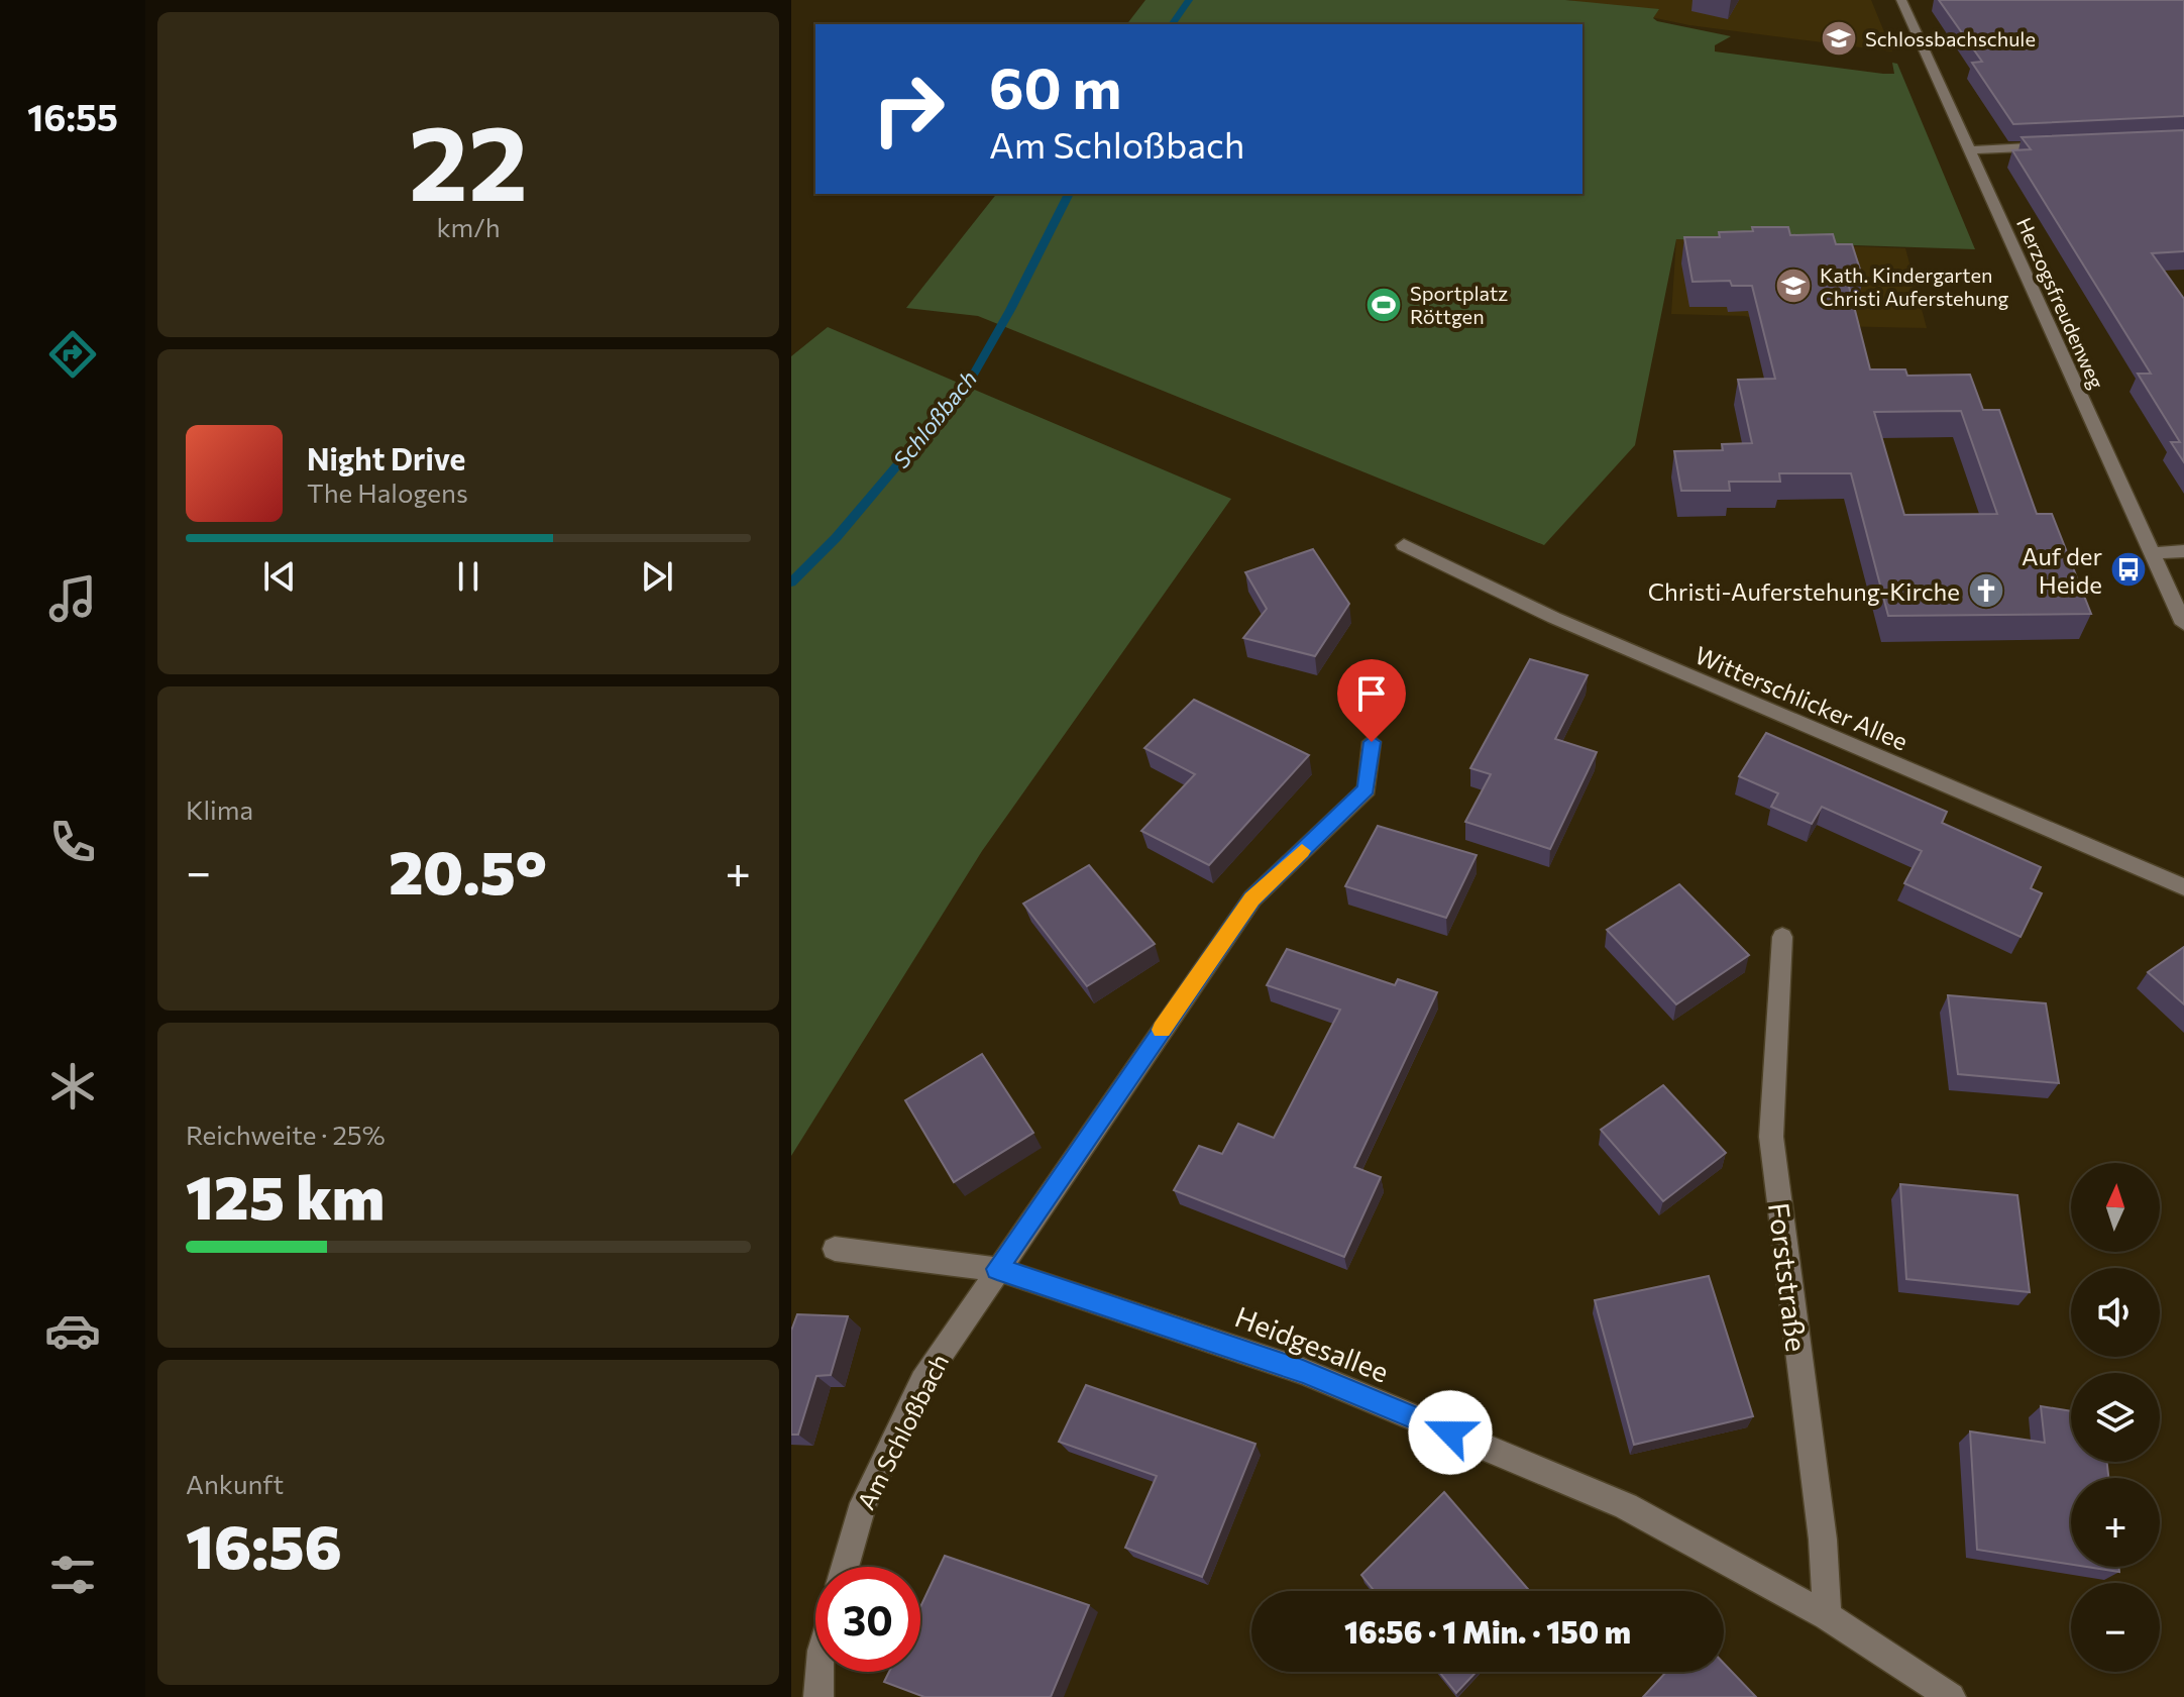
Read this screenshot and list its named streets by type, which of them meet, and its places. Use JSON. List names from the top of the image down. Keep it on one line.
{"streets":{"street":["Herzogsfreudenweg","Witterschlicker Allee","Forststraße","Heidgesallee","Am Schloßbach"]},"crossings":[["Forststraße","Heidgesallee"],["Heidgesallee","Am Schloßbach"]],"water":["Schloßbach"],"places":{"school or university":["Schlossbachschule","Kath. Kindergarten Christi Auferstehung"],"sports":["Sportplatz Röttgen"],"bus stop":["Auf der Heide"],"church":["Christi-Auferstehung-Kirche"]},"north":"top","page":{"tabs":"16:55","tile":[["22","km/h"],"Klima",["Reichweite · 25%","125 km"],["Ankunft","16:56"]],"turn":["60 m","Am Schloßbach"],"song":["Night Drive","The Halogens"],"heat":["−","20.5°","+"],"map_buttons":["+","−"],"limit":"30","trip":"16:56 · 1 Min. · 150 m"}}
